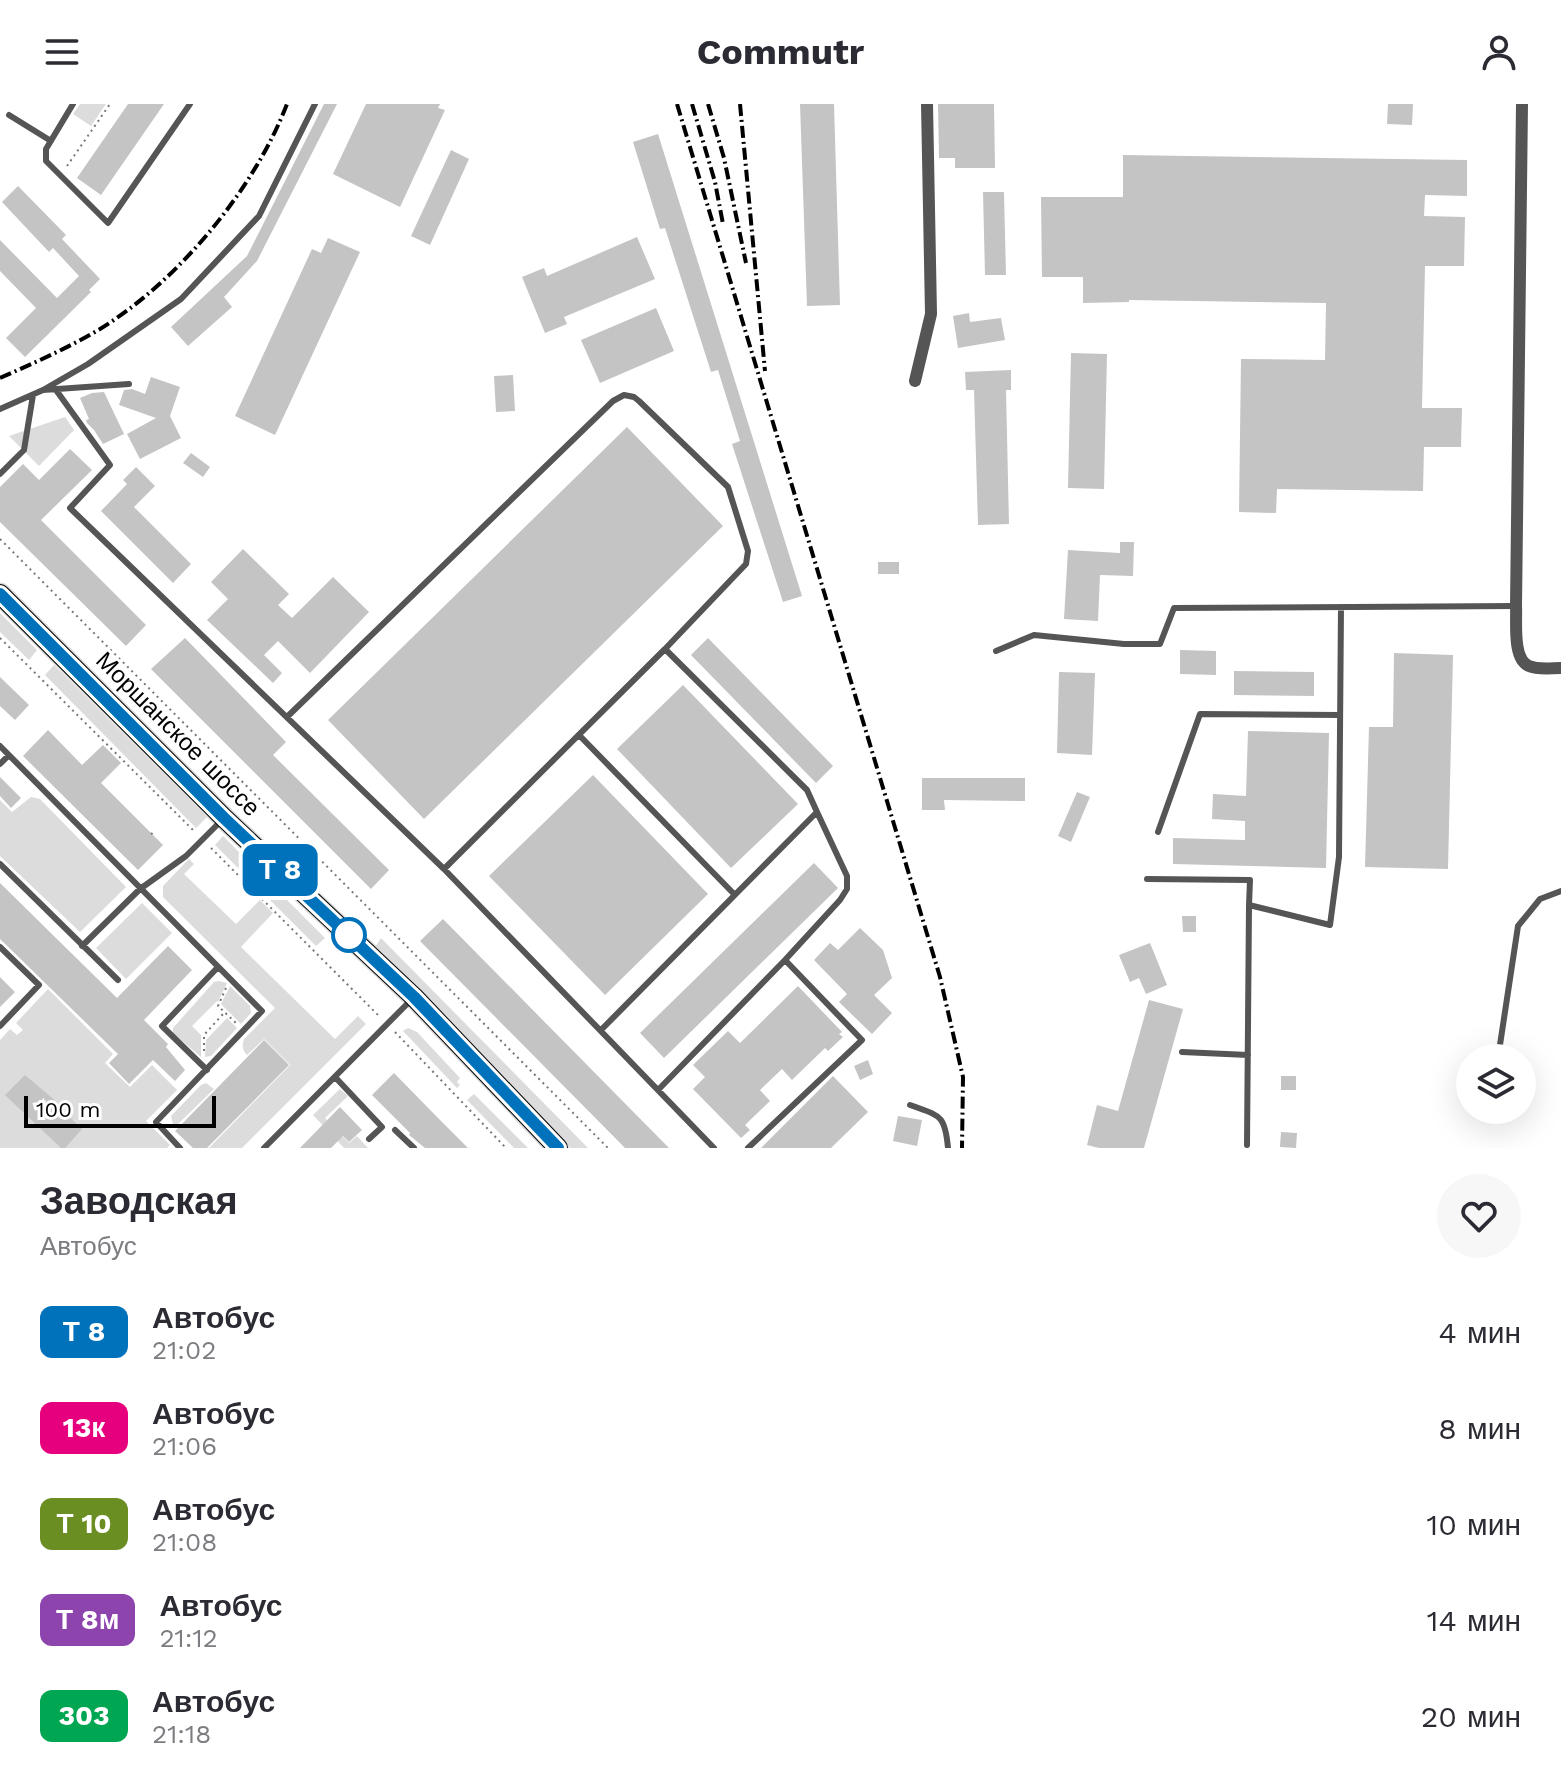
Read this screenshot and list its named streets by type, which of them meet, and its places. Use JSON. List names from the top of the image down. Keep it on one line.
{"streets":{"main road":["Моршанское шоссе"]},"scale_bar":"100 m","page":{"header":"Commutr","on_map":"Т 8","scale":"100 m","heading":["Заводская","Автобус"],"list":[{"mark":"Т 8","name":"Автобус","note":"21:02","value":"4 мин"},{"mark":"13к","name":"Автобус","note":"21:06","value":"8 мин"},{"mark":"Т 10","name":"Автобус","note":"21:08","value":"10 мин"},{"mark":"Т 8м","name":"Автобус","note":"21:12","value":"14 мин"},{"mark":"303","name":"Автобус","note":"21:18","value":"20 мин"}]}}
